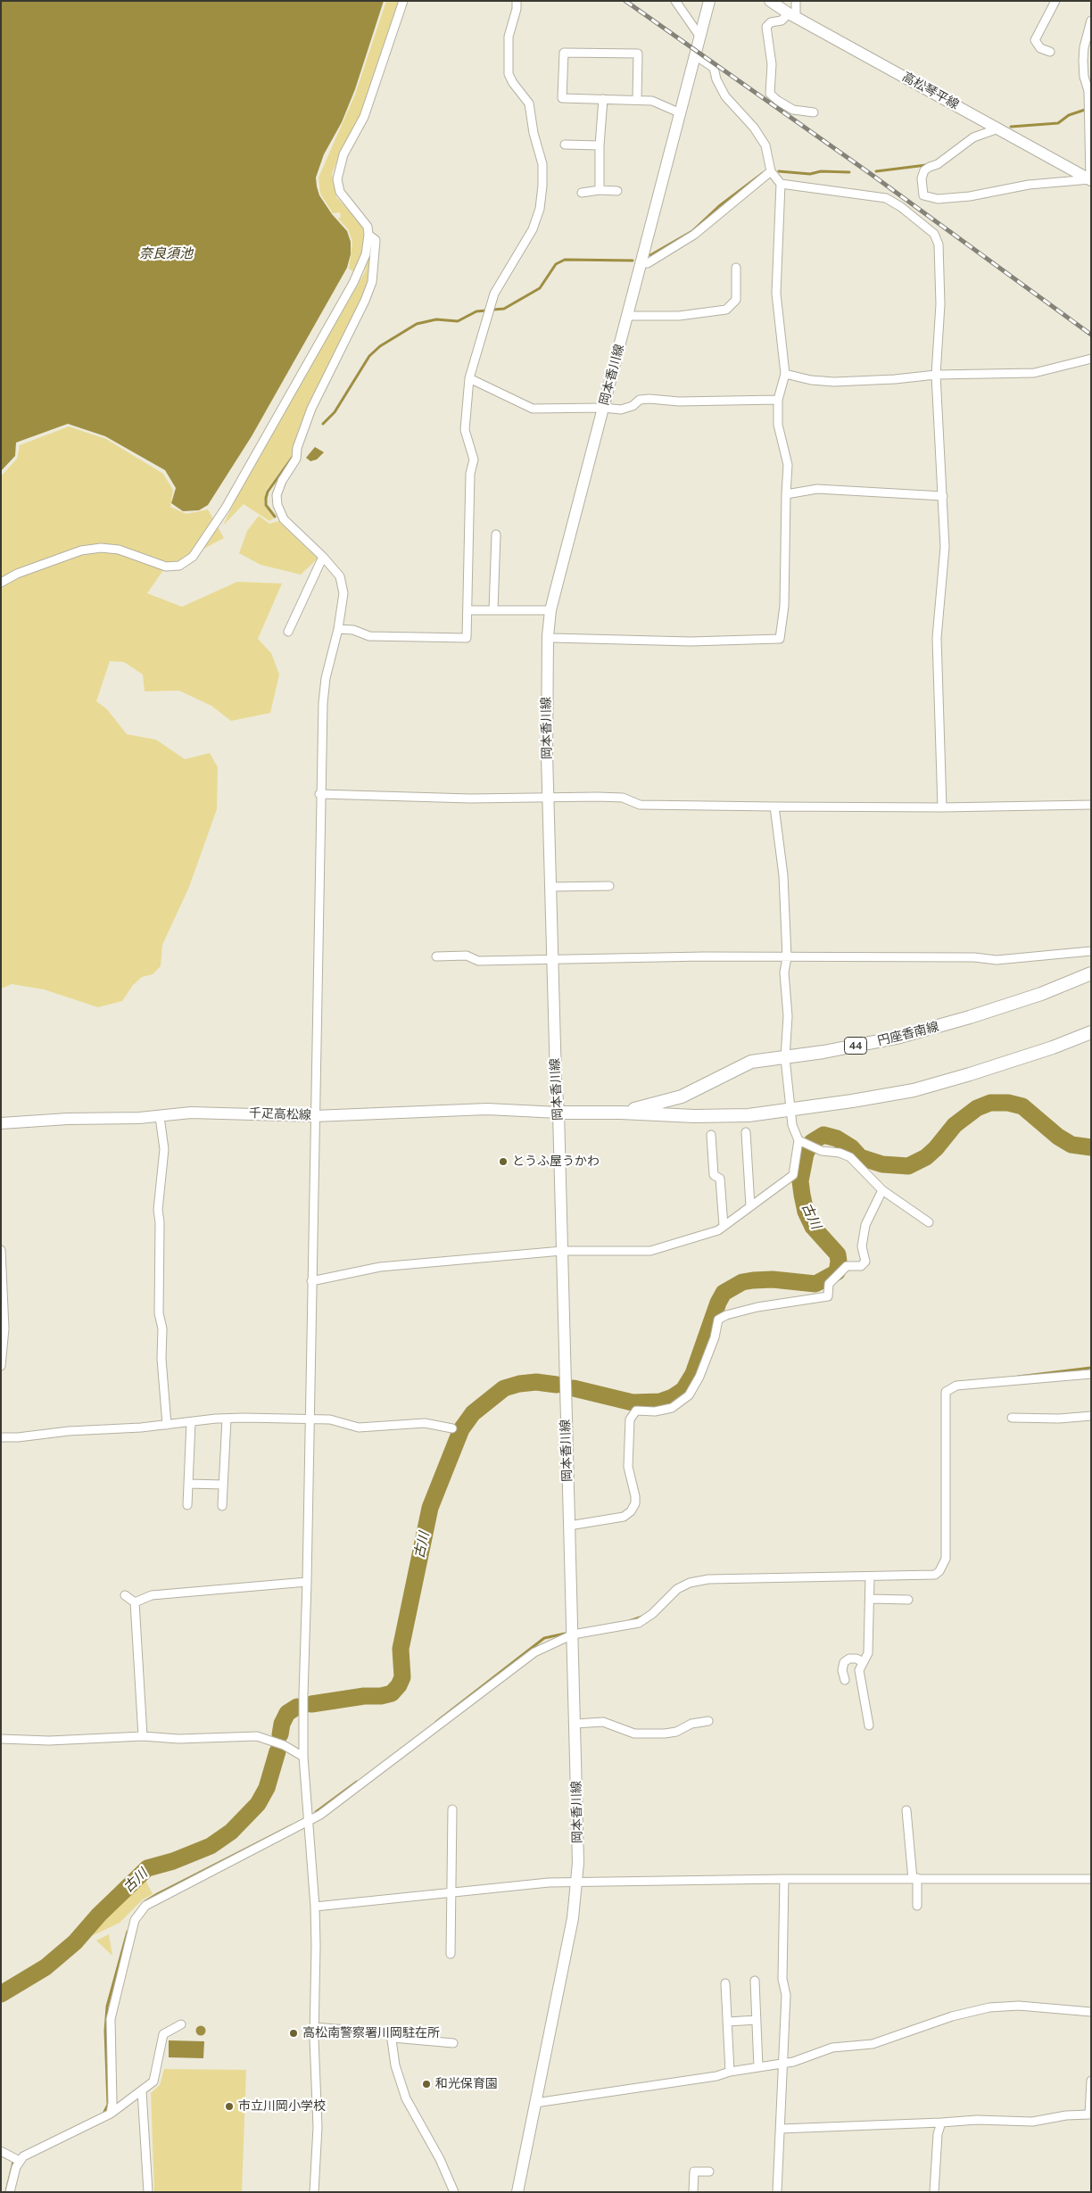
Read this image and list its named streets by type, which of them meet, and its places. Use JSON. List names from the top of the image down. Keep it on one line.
{"streets":{"main road":["高松琴平線","岡本香川線","円座香南線","44","千疋高松線"]},"crossings":[["岡本香川線","円座香南線"],["岡本香川線","千疋高松線"],["円座香南線","千疋高松線"]],"water":["奈良須池","古川"],"places":["とうふ屋うかわ","高松南警察署川岡駐在所","和光保育園","市立川岡小学校"]}
